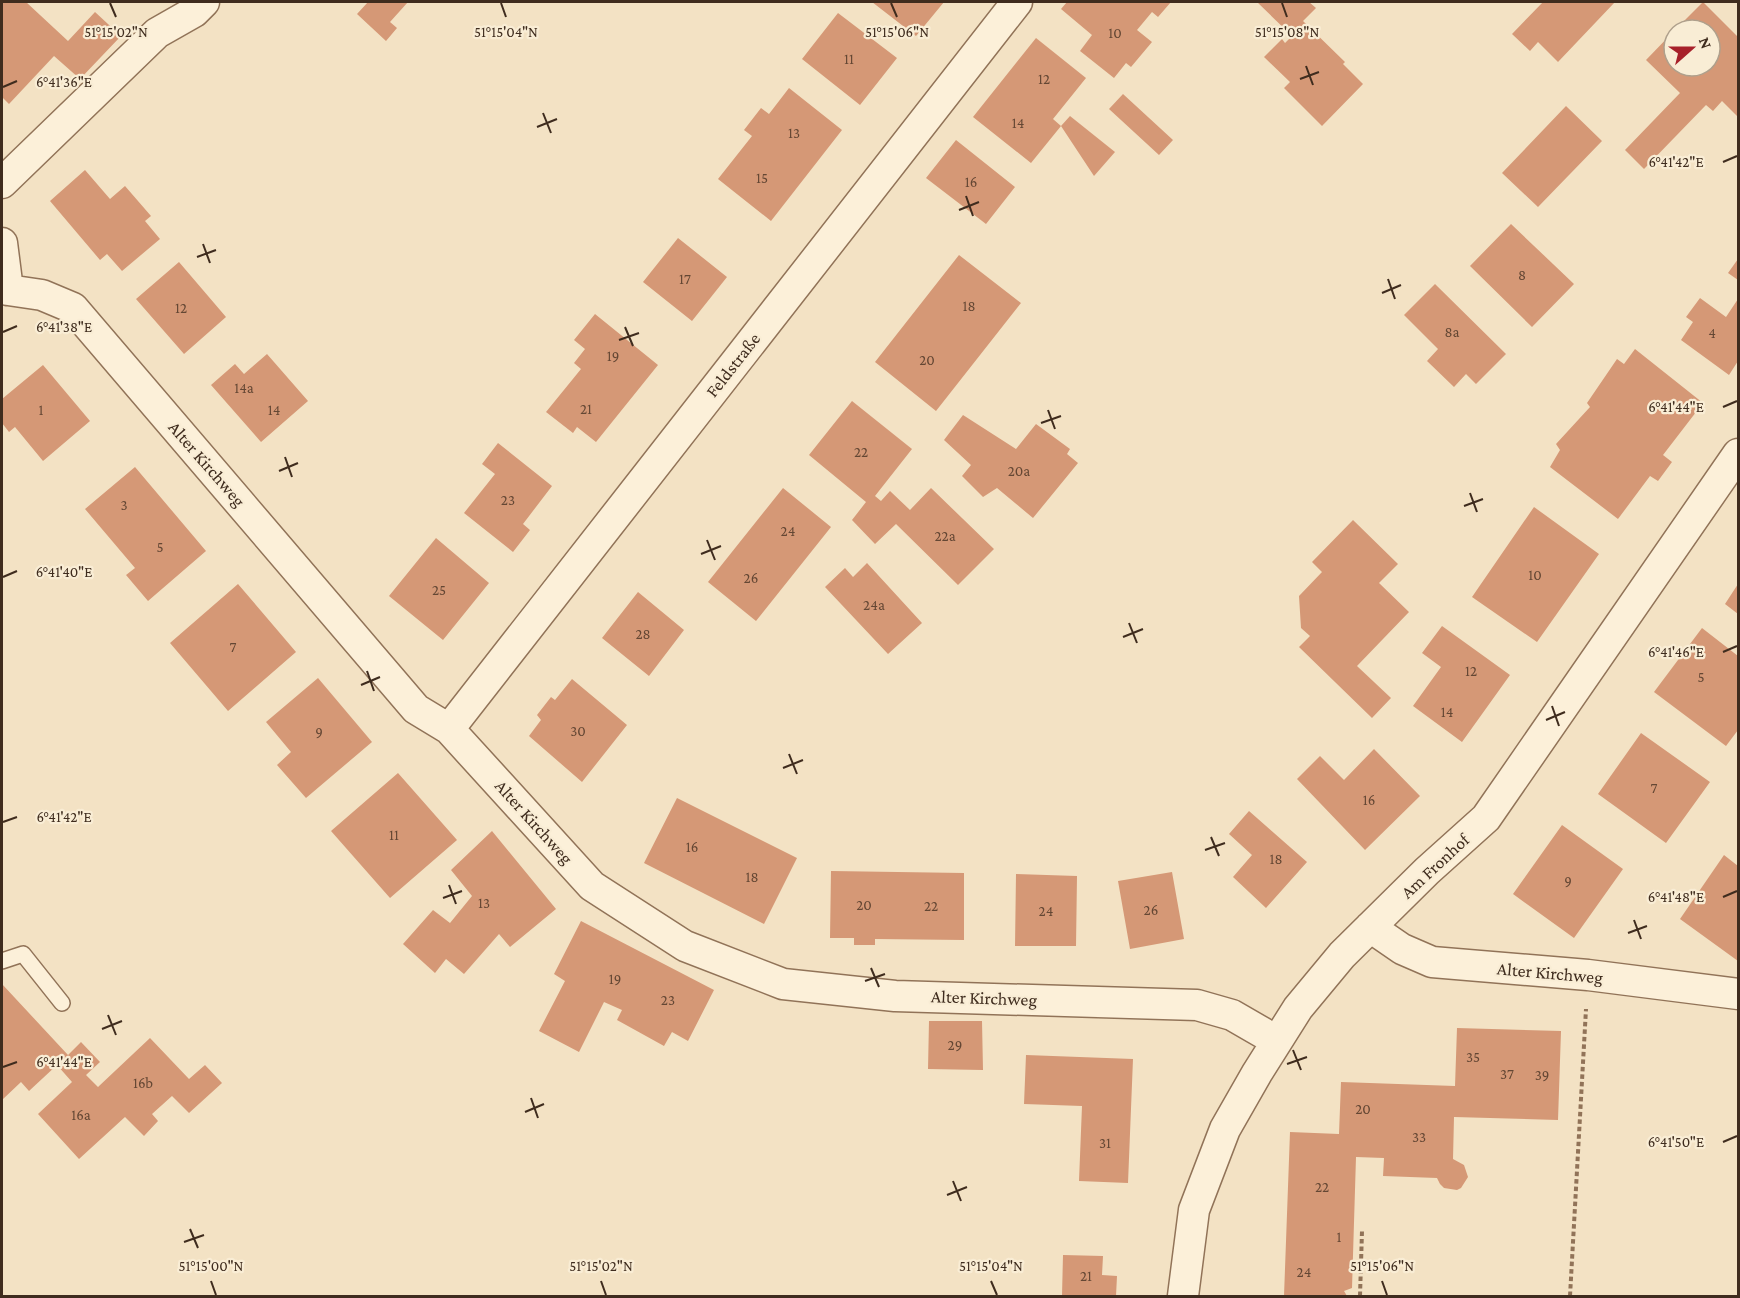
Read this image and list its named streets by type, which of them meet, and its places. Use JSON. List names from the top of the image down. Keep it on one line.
{"streets":{"street":["Feldstraße","Alter Kirchweg","Am Fronhof"]},"crossings":[["Feldstraße","Alter Kirchweg"],["Alter Kirchweg","Am Fronhof"]],"house_numbers":["10","11","12","14","13","15","16","8","17","18","12","8a","4","19","20","14a","21","1","14","22","20a","23","3","24","22a","5","10","26","25","24a","28","7","12","5","14","30","9","7","16","11","16","18","18","9","13","20","22","26","24","19","23","29","35","37","39","16b","20","16a","33","31","22","1","24","21"],"north":"right","coordinates":["51°15'02\"N","51°15'04\"N","51°15'06\"N","51°15'08\"N","6°41'36\"E","6°41'42\"E","6°41'38\"E","6°41'44\"E","6°41'40\"E","6°41'46\"E","6°41'48\"E","6°41'50\"E","51°15'00\"N"]}
